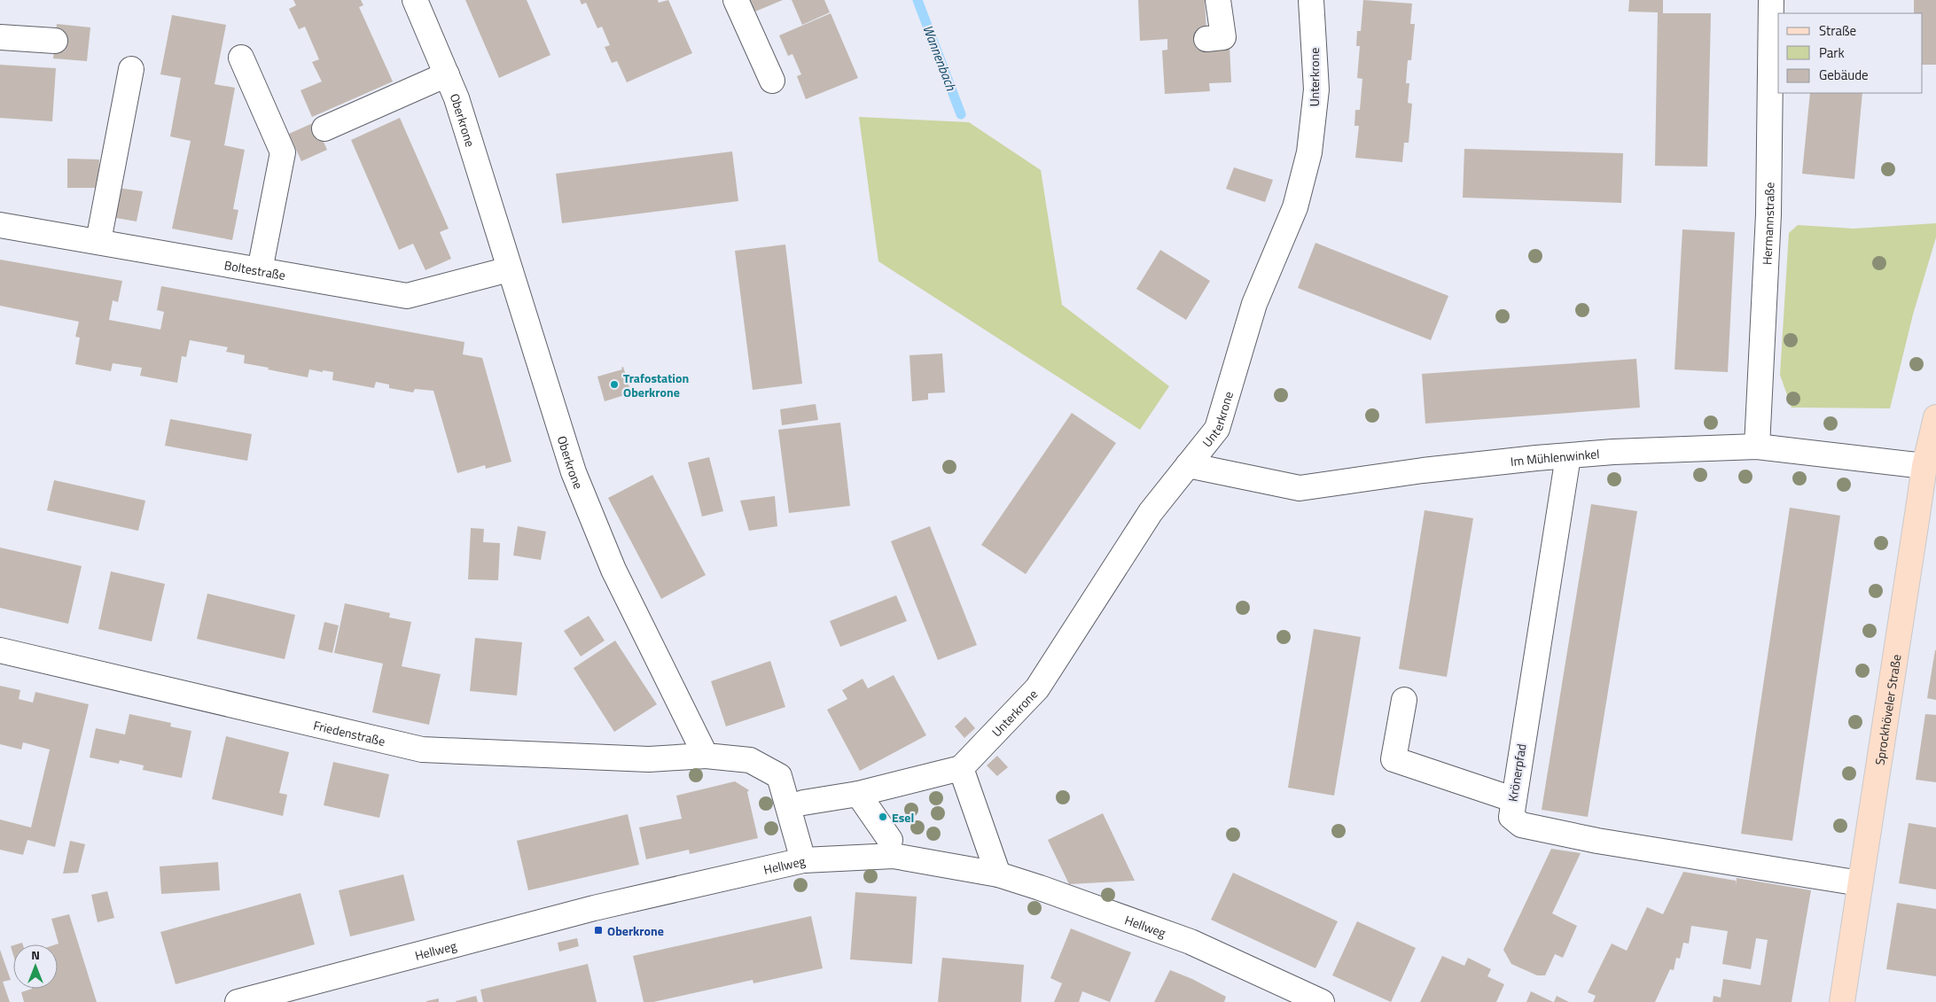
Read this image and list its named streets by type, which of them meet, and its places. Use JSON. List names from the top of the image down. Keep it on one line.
{"streets":{"main road":["Sprockhöveler Straße"],"street":["Unterkrone","Oberkrone","Hermannstraße","Boltestraße","Im Mühlenwinkel","Friedenstraße","Krönerpfad","Hellweg"]},"crossings":[["Unterkrone","Im Mühlenwinkel"],["Oberkrone","Boltestraße"],["Oberkrone","Friedenstraße"],["Hermannstraße","Im Mühlenwinkel"],["Im Mühlenwinkel","Sprockhöveler Straße"],["Im Mühlenwinkel","Krönerpfad"],["Sprockhöveler Straße","Krönerpfad"]],"water":["Wannenbach"],"places":{"other":["Trafostation Oberkrone","Esel"],"transit":["Oberkrone"]},"legend":["Straße","Park","Gebäude"],"north":"top"}
